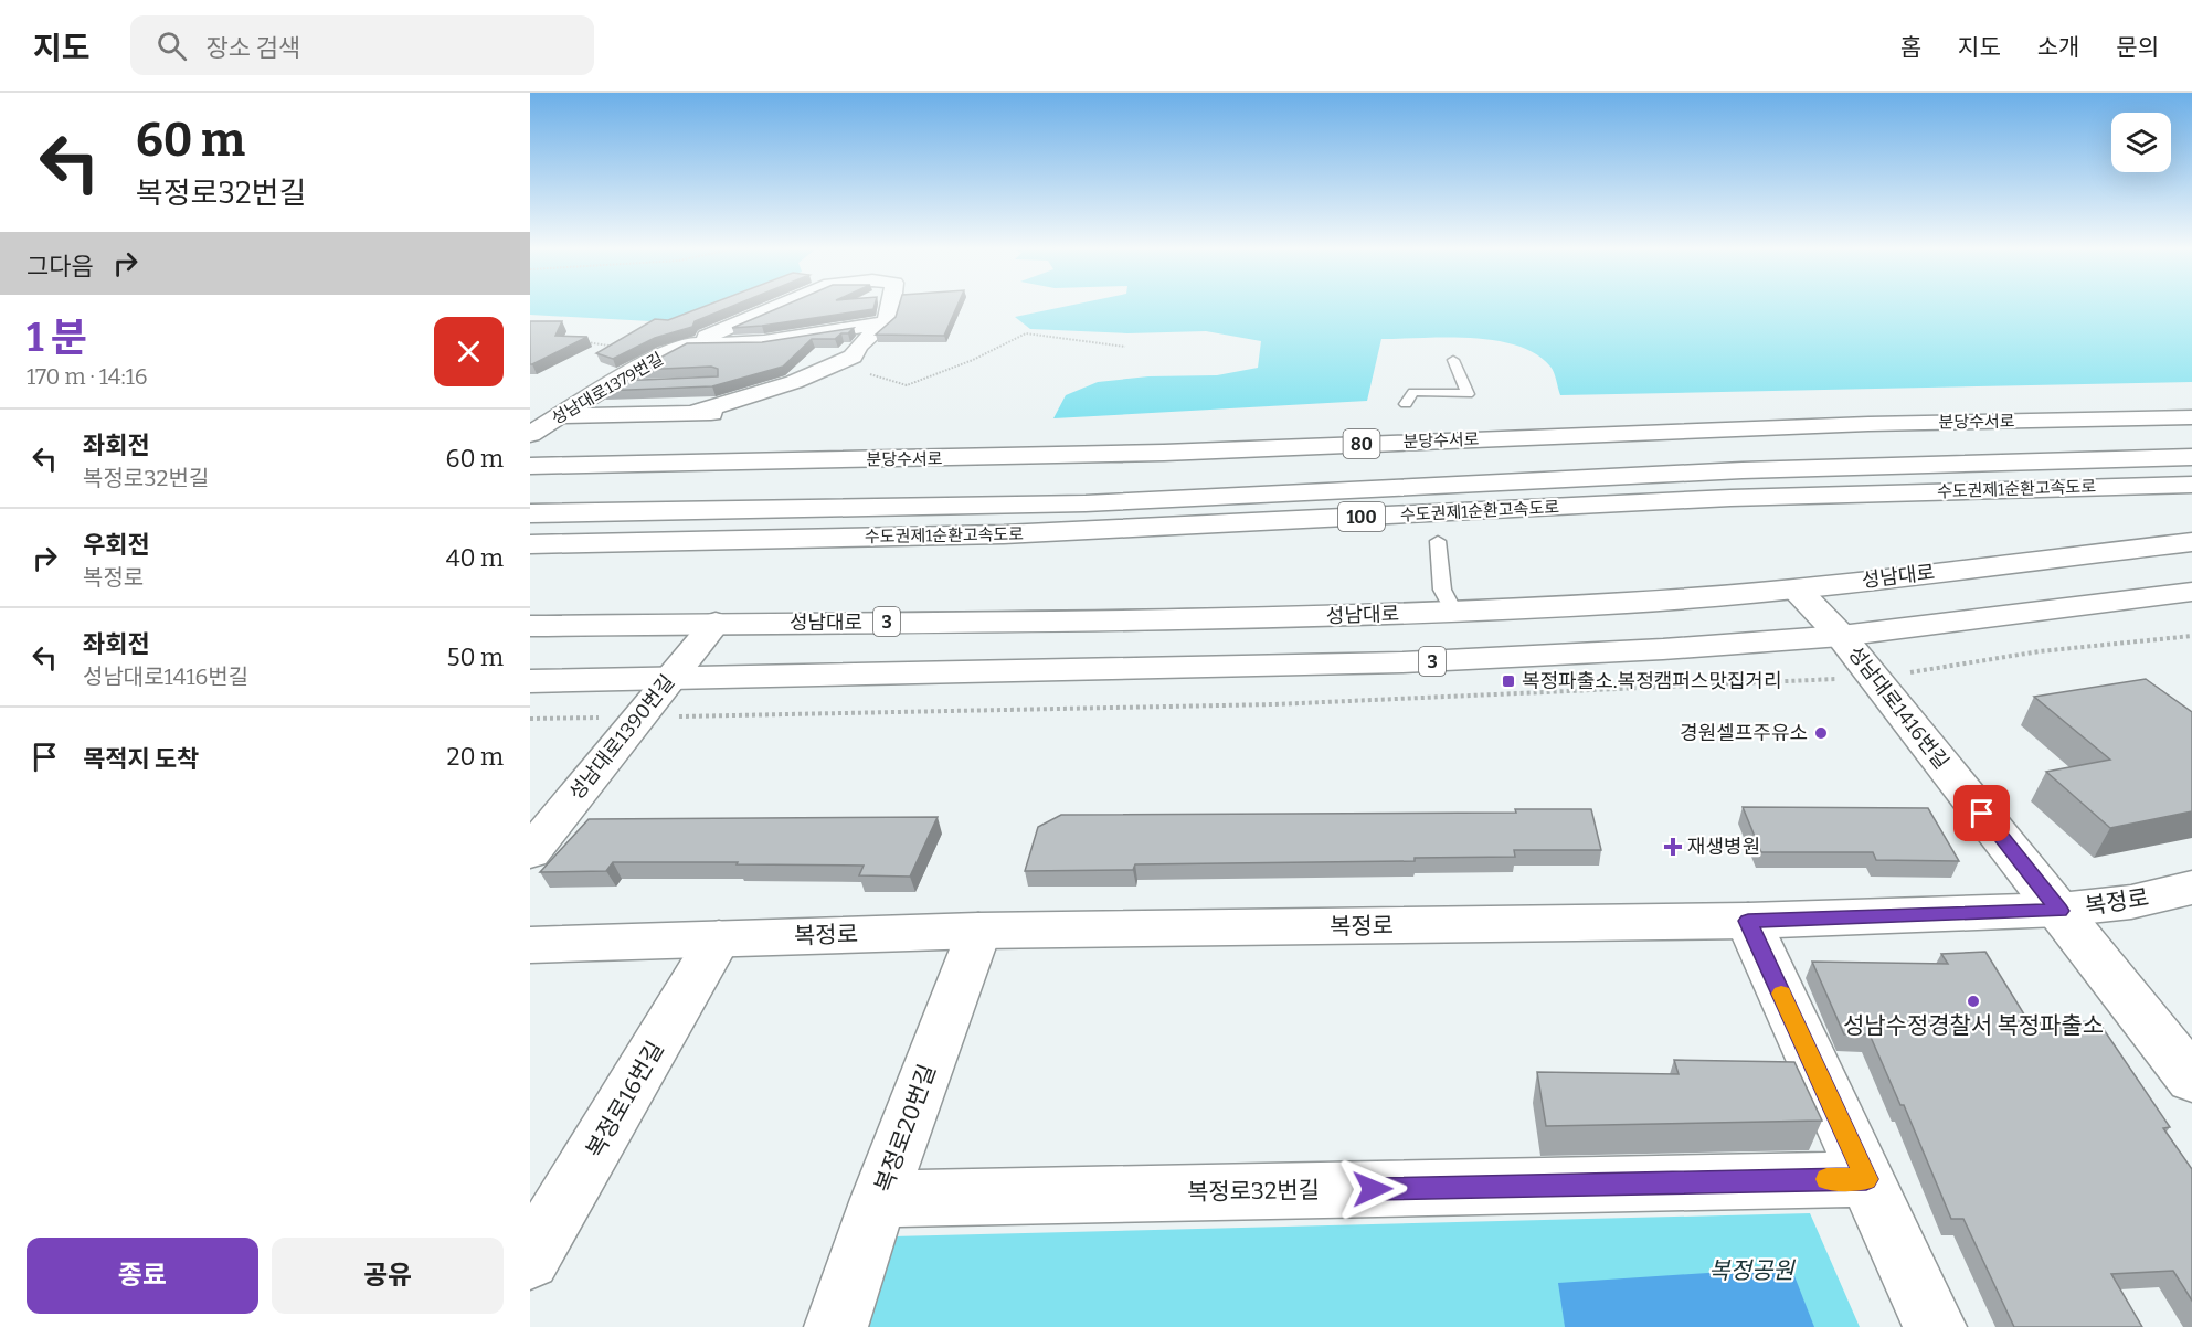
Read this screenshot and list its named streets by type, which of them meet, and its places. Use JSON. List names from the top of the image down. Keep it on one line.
{"streets":{"main road":["성남대로1379번길","분당수서로","80","수도권제1순환고속도로","100","성남대로","3","성남대로1416번길","성남대로1390번길","복정로","복정로16번길","복정로20번길","복정로32번길"]},"crossings":[["성남대로","성남대로1416번길"],["성남대로","성남대로1390번길"],["3","성남대로1416번길"],["3","성남대로1390번길"],["성남대로1416번길","복정로"],["복정로","복정로16번길"],["복정로","복정로20번길"],["복정로20번길","복정로32번길"]],"parks":["복정공원"],"places":{"transit":["복정파출소.복정캠퍼스맛집거리"],"other":["경원셀프주유소","성남수정경찰서 복정파출소"],"health":["재생병원"]},"page":{"header":"지도","search":"장소 검색","nav":["홈","지도","소개","문의"],"turn":["60 m","복정로32번길"],"then":"그다음","heading":["1 분","170 m · 14:16"],"list":[{"name":"좌회전","note":"복정로32번길","value":"60 m"},{"name":"우회전","note":"복정로","value":"40 m"},{"name":"좌회전","note":"성남대로1416번길","value":"50 m"},{"name":"목적지 도착","value":"20 m"}],"buttons":["종료","공유"]}}
